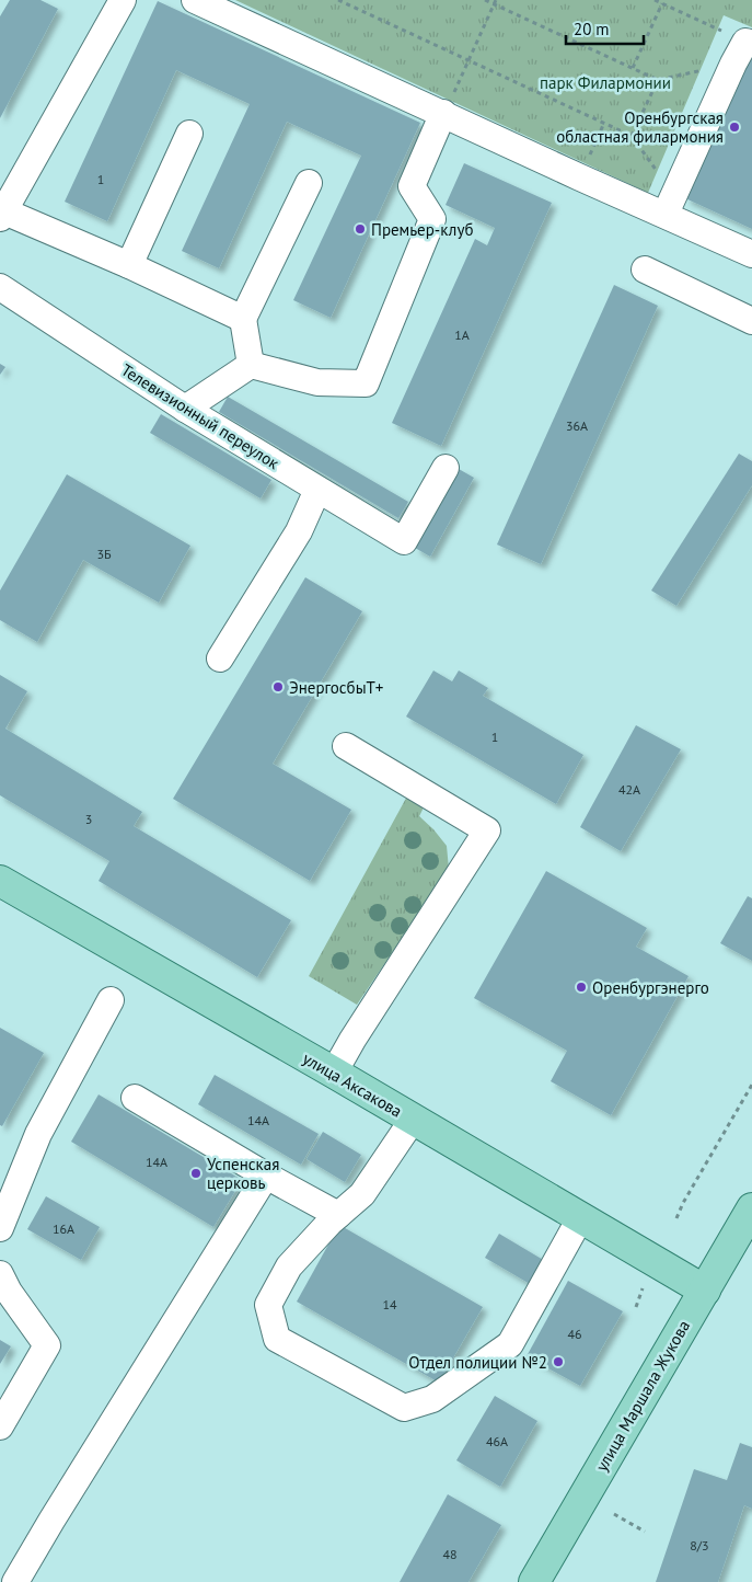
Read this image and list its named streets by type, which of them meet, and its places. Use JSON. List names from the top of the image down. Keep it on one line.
{"streets":{"main road":["улица Аксакова","улица Маршала Жукова"],"street":["Телевизионный переулок"]},"crossings":[["улица Аксакова","улица Маршала Жукова"]],"parks":["парк Филармонии"],"places":["Оренбургская областная филармония","Премьер-клуб","ЭнергосбыТ+","Оренбургэнерго","Успенская церковь","Отдел полиции №2"],"house_numbers":["1","1А","36А","3Б","1","42А","3","14А","14А","16А","14","46","46А","8/3","48"],"scale_bar":"20 m"}
